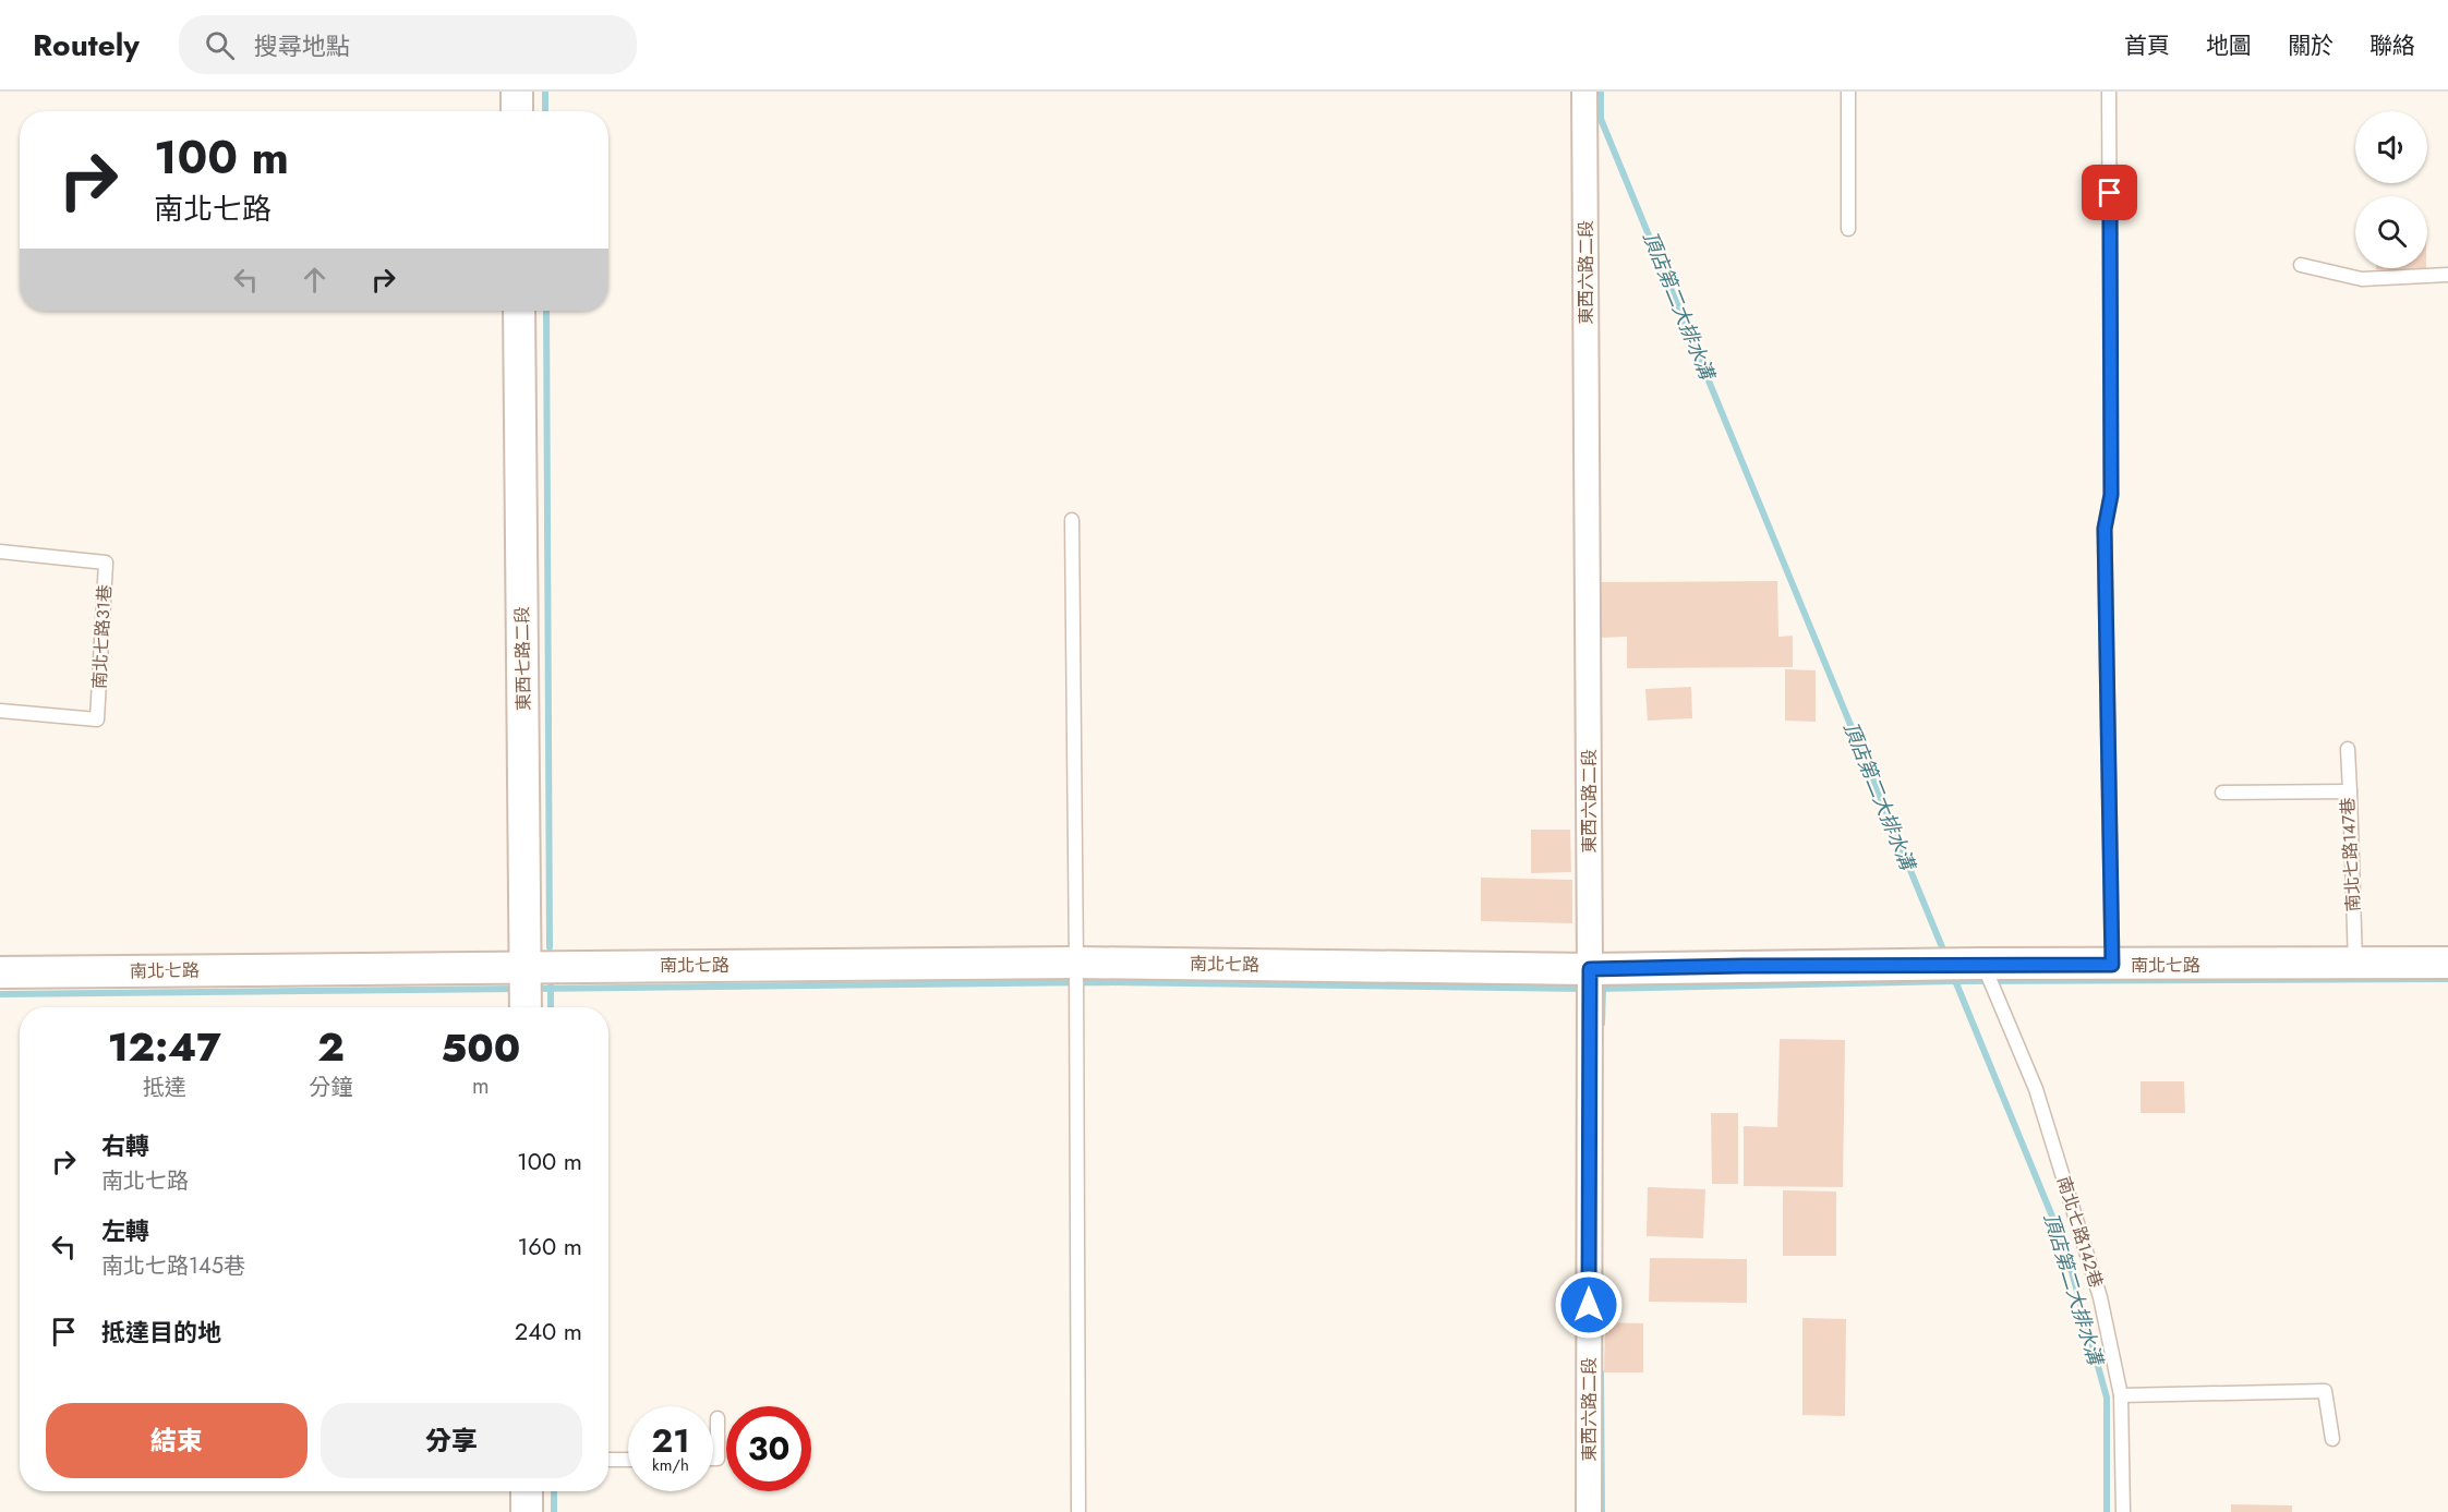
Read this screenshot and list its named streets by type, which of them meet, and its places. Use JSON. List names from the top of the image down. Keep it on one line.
{"streets":{"street":["東西六路二段","東西七路二段","南北七路"],"lane":["南北七路31巷","南北七路147巷","南北七路142巷"]},"crossings":[["東西六路二段","南北七路"],["東西七路二段","南北七路"],["南北七路147巷","南北七路"],["南北七路","南北七路142巷"]],"water":["頂店第二大排水溝"],"page":{"header":"Routely","search":"搜尋地點","nav":["首頁","地圖","關於","聯絡"],"turn":["100 m","南北七路"],"eta":["12:47","抵達","2","分鐘","500","m"],"list":[{"name":"右轉","note":"南北七路","value":"100 m"},{"name":"左轉","note":"南北七路145巷","value":"160 m"},{"name":"抵達目的地","value":"240 m"}],"buttons":["結束","分享"],"speed":"21 km/h","limit":"30"}}
